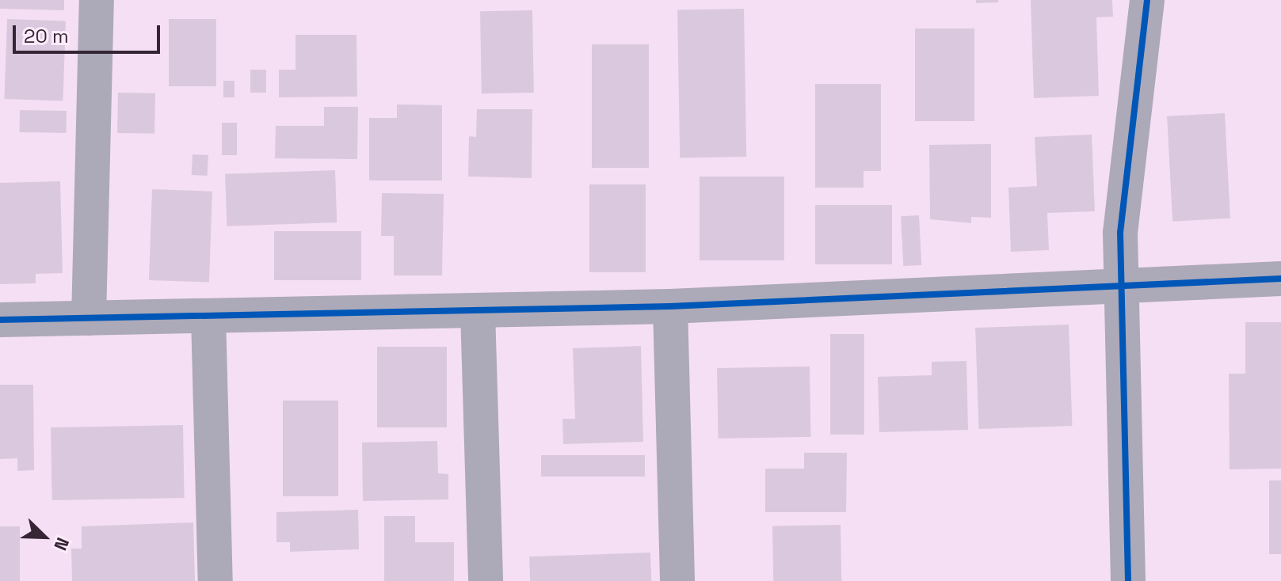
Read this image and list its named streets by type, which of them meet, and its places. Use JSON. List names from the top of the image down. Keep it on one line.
{"scale_bar":"20 m","north":"bottom right"}
